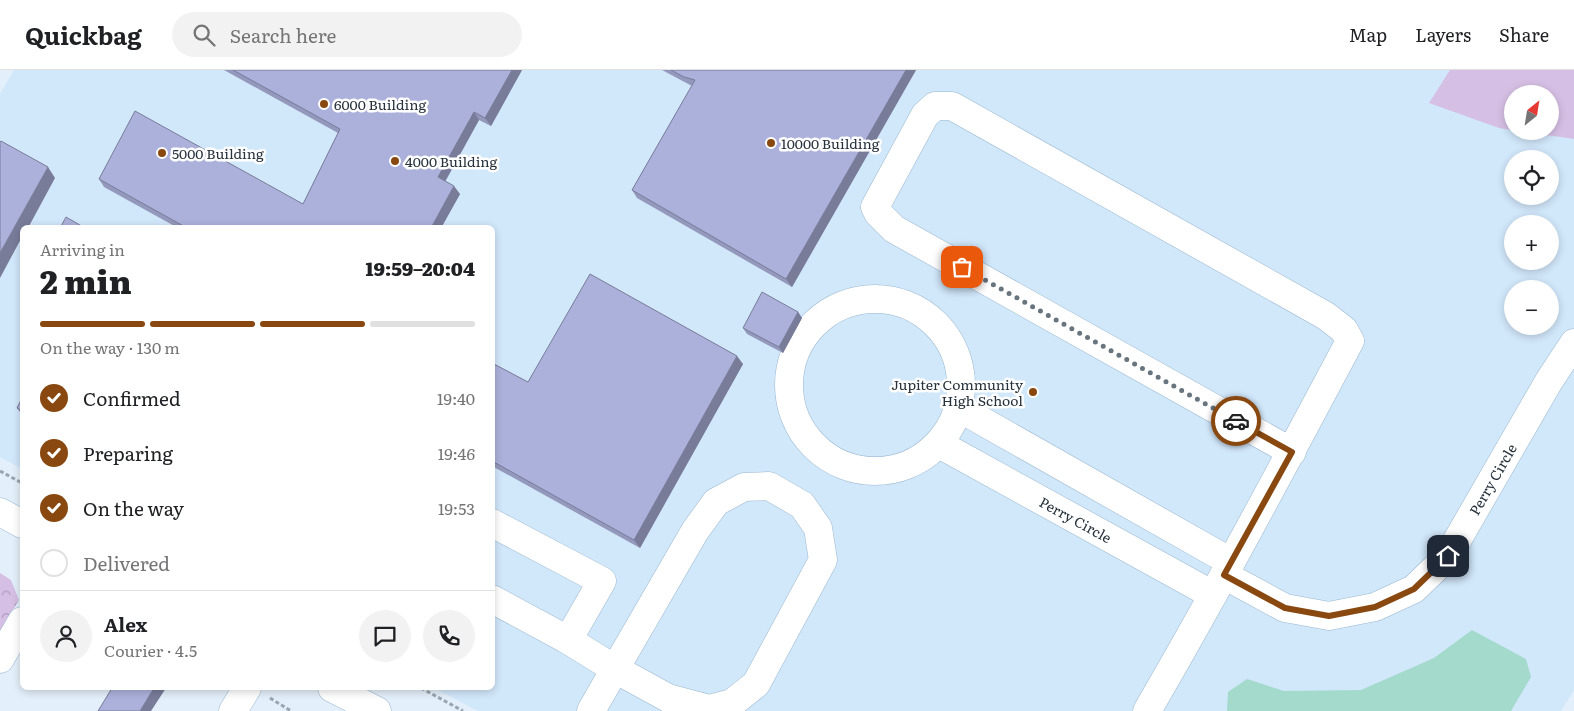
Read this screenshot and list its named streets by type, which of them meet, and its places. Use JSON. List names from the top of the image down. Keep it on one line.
{"streets":{"street":["Perry Circle"]},"places":["6000 Building","10000 Building","5000 Building","4000 Building","Jupiter Community High School"],"north":"top right","page":{"header":"Quickbag","search":"Search here","nav":["Map","Layers","Share"],"map_buttons":["+","−"],"heading":["2 min","Arriving in","19:59–20:04"],"panel":["Alex","Courier · 4.5"],"bar":"On the way · 130 m","list":[["Confirmed","19:40"],["Preparing","19:46"],["On the way","19:53"],"Delivered"]}}
